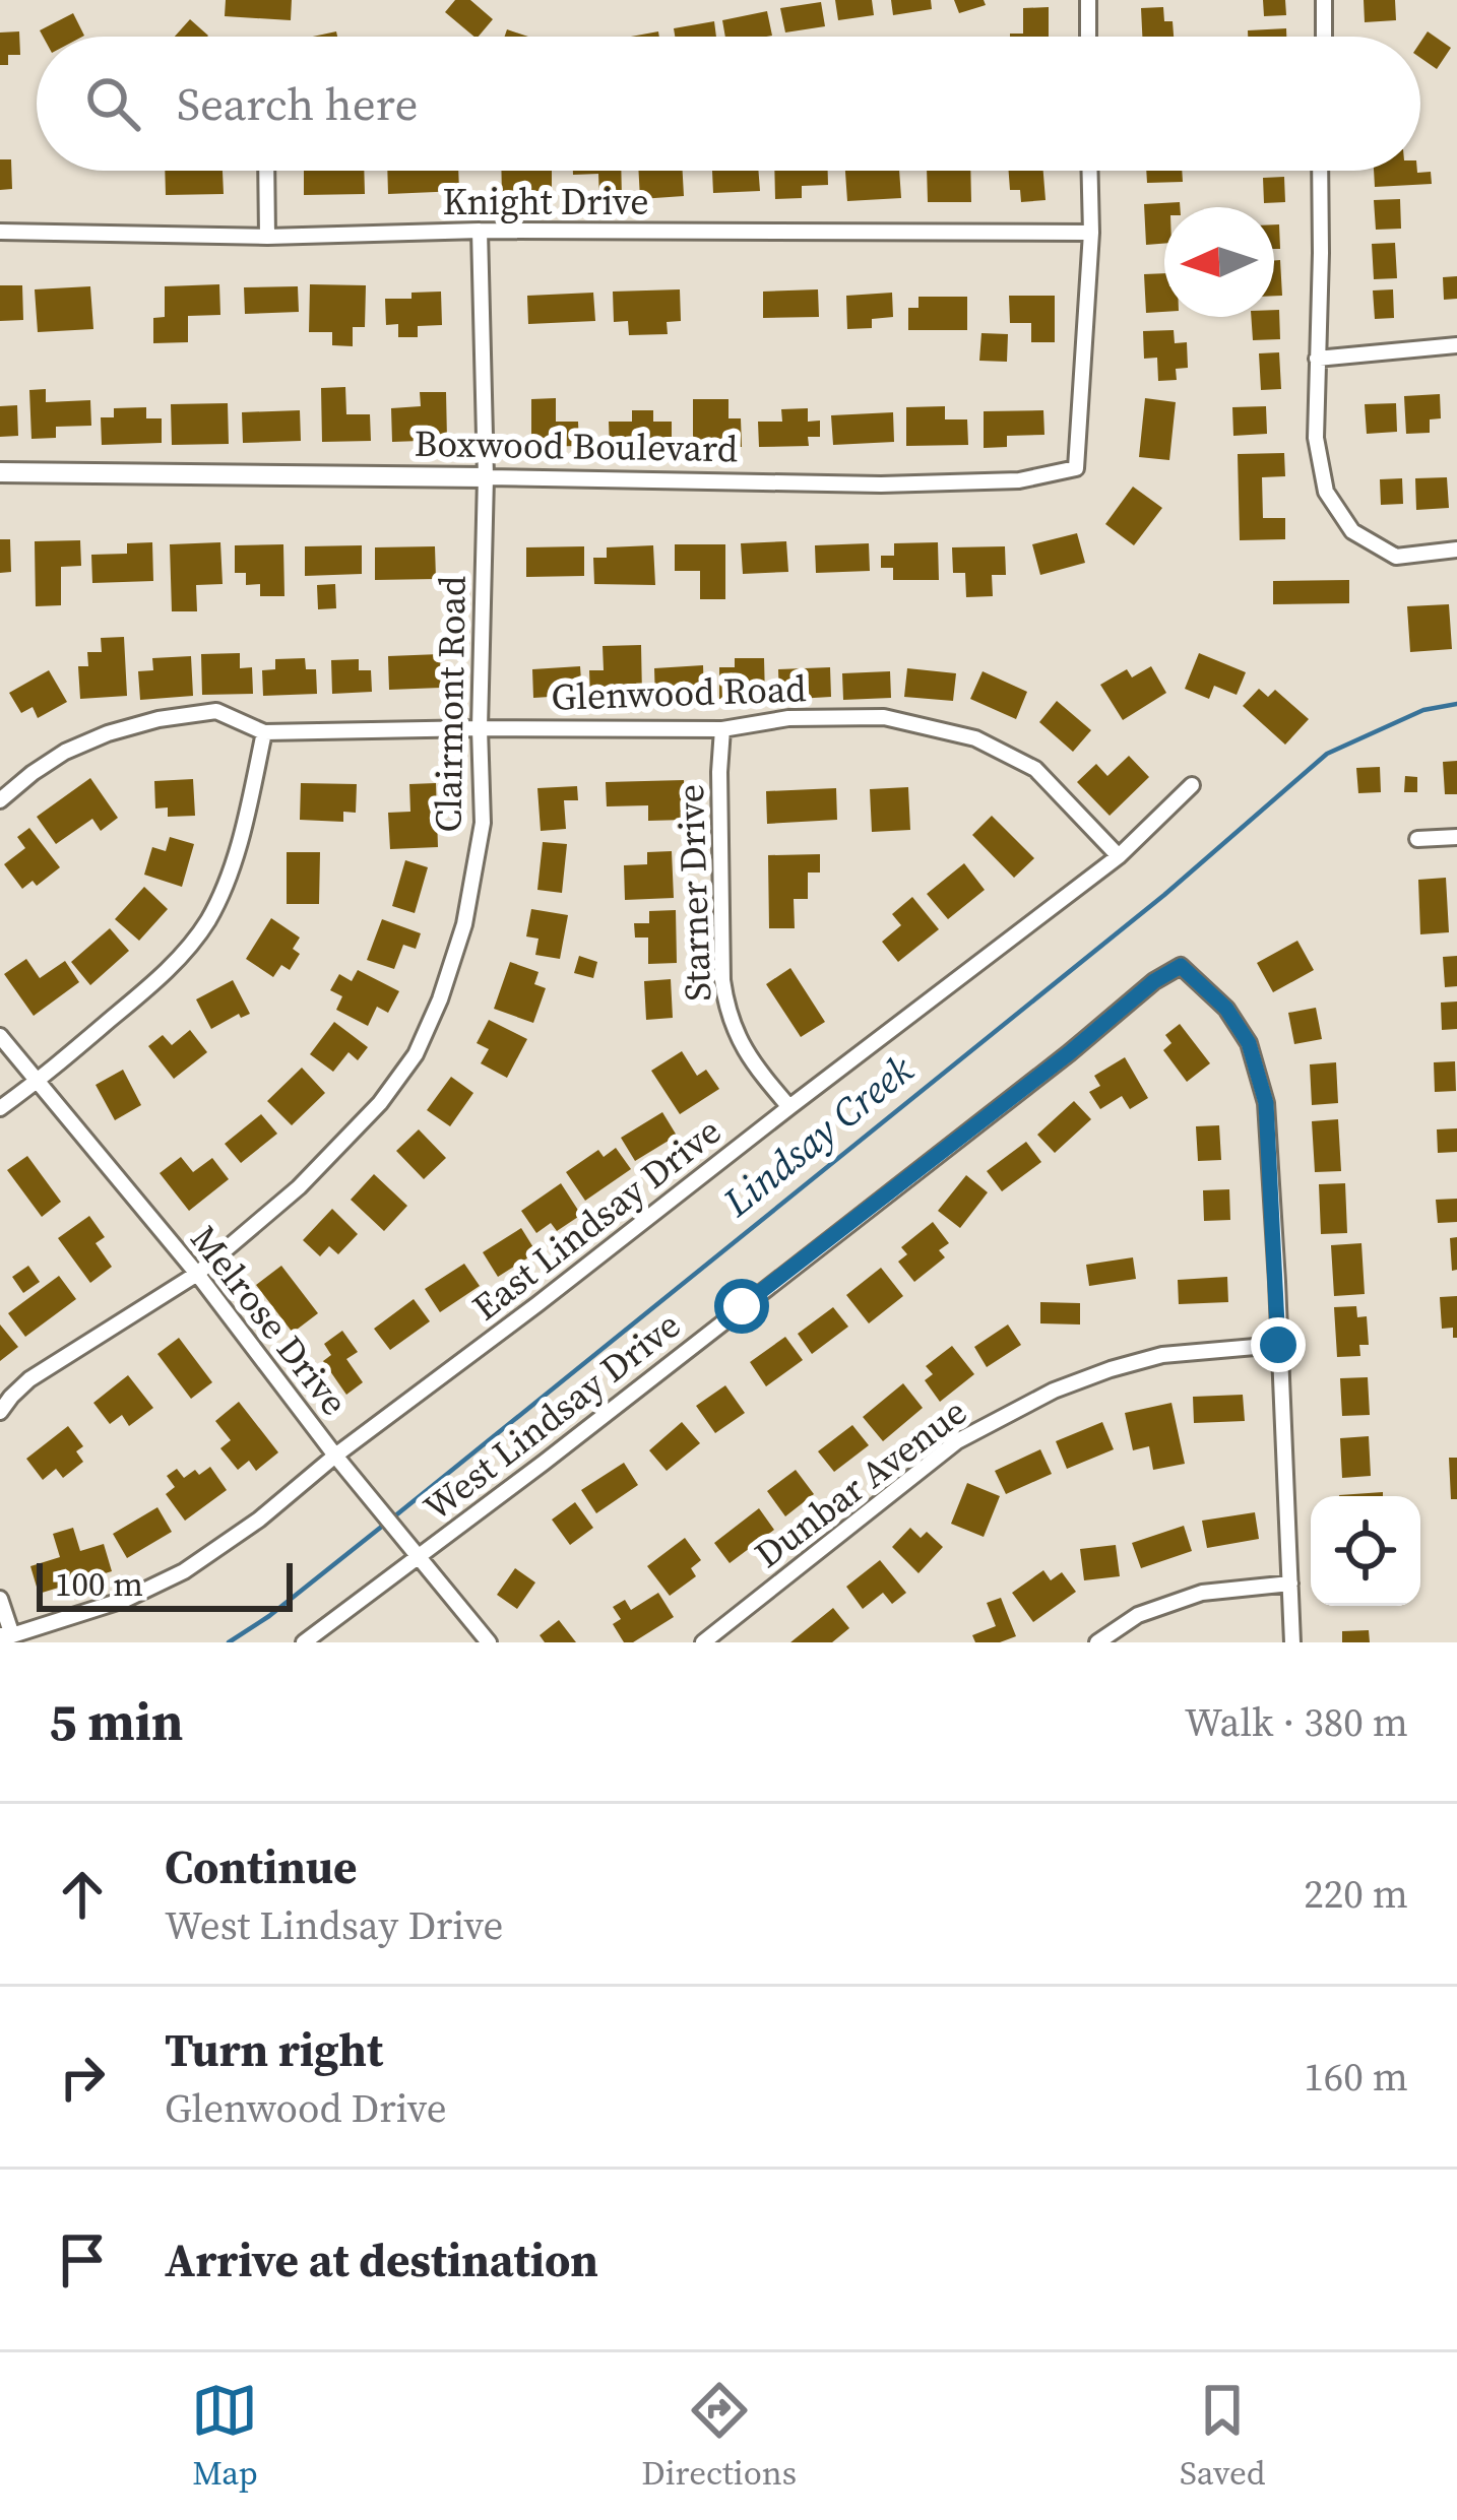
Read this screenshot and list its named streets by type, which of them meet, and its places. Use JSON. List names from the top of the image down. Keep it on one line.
{"streets":{"street":["Knight Drive","Boxwood Boulevard","Glenwood Road","Clairmont Road","Starner Drive","East Lindsay Drive","Melrose Drive","West Lindsay Drive","Dunbar Avenue"]},"crossings":[["Knight Drive","Boxwood Boulevard"],["Knight Drive","Clairmont Road"],["Boxwood Boulevard","Clairmont Road"],["Glenwood Road","Clairmont Road"],["Glenwood Road","Starner Drive"],["Glenwood Road","East Lindsay Drive"],["Clairmont Road","Melrose Drive"],["Starner Drive","East Lindsay Drive"],["East Lindsay Drive","Melrose Drive"],["Melrose Drive","West Lindsay Drive"],["West Lindsay Drive","Dunbar Avenue"]],"water":["Lindsay Creek"],"scale_bar":"100 m","north":"left","page":{"search":"Search here","scale":"100 m","heading":["5 min","Walk · 380 m"],"list":[["Continue","West Lindsay Drive","220 m"],["Turn right","Glenwood Drive","160 m"],"Arrive at destination"],"nav":["Map","Directions","Saved"]}}
